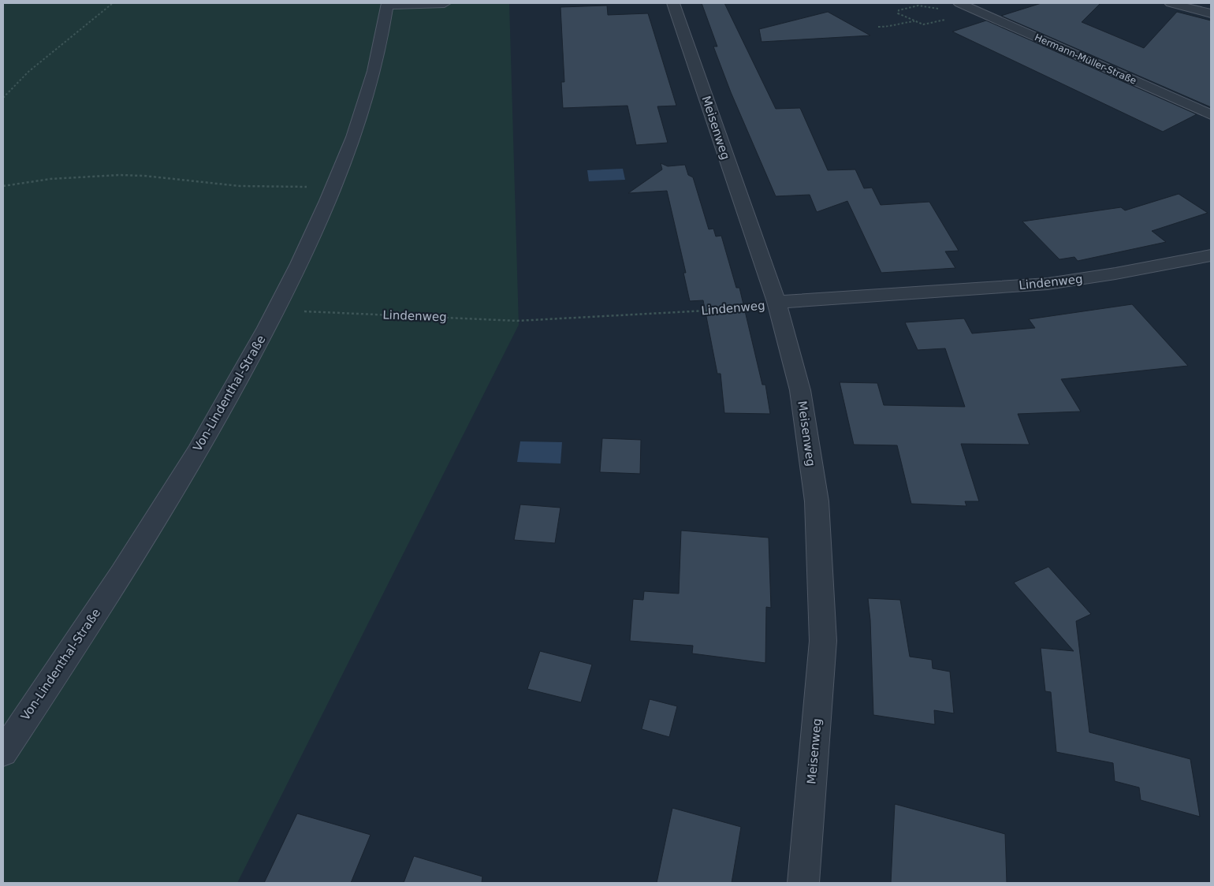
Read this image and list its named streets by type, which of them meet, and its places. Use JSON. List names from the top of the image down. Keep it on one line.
{"streets":{"street":["Hermann-Müller-Straße","Meisenweg","Lindenweg","Von-Lindenthal-Straße"]},"crossings":[["Meisenweg","Lindenweg"],["Lindenweg","Von-Lindenthal-Straße"]]}
